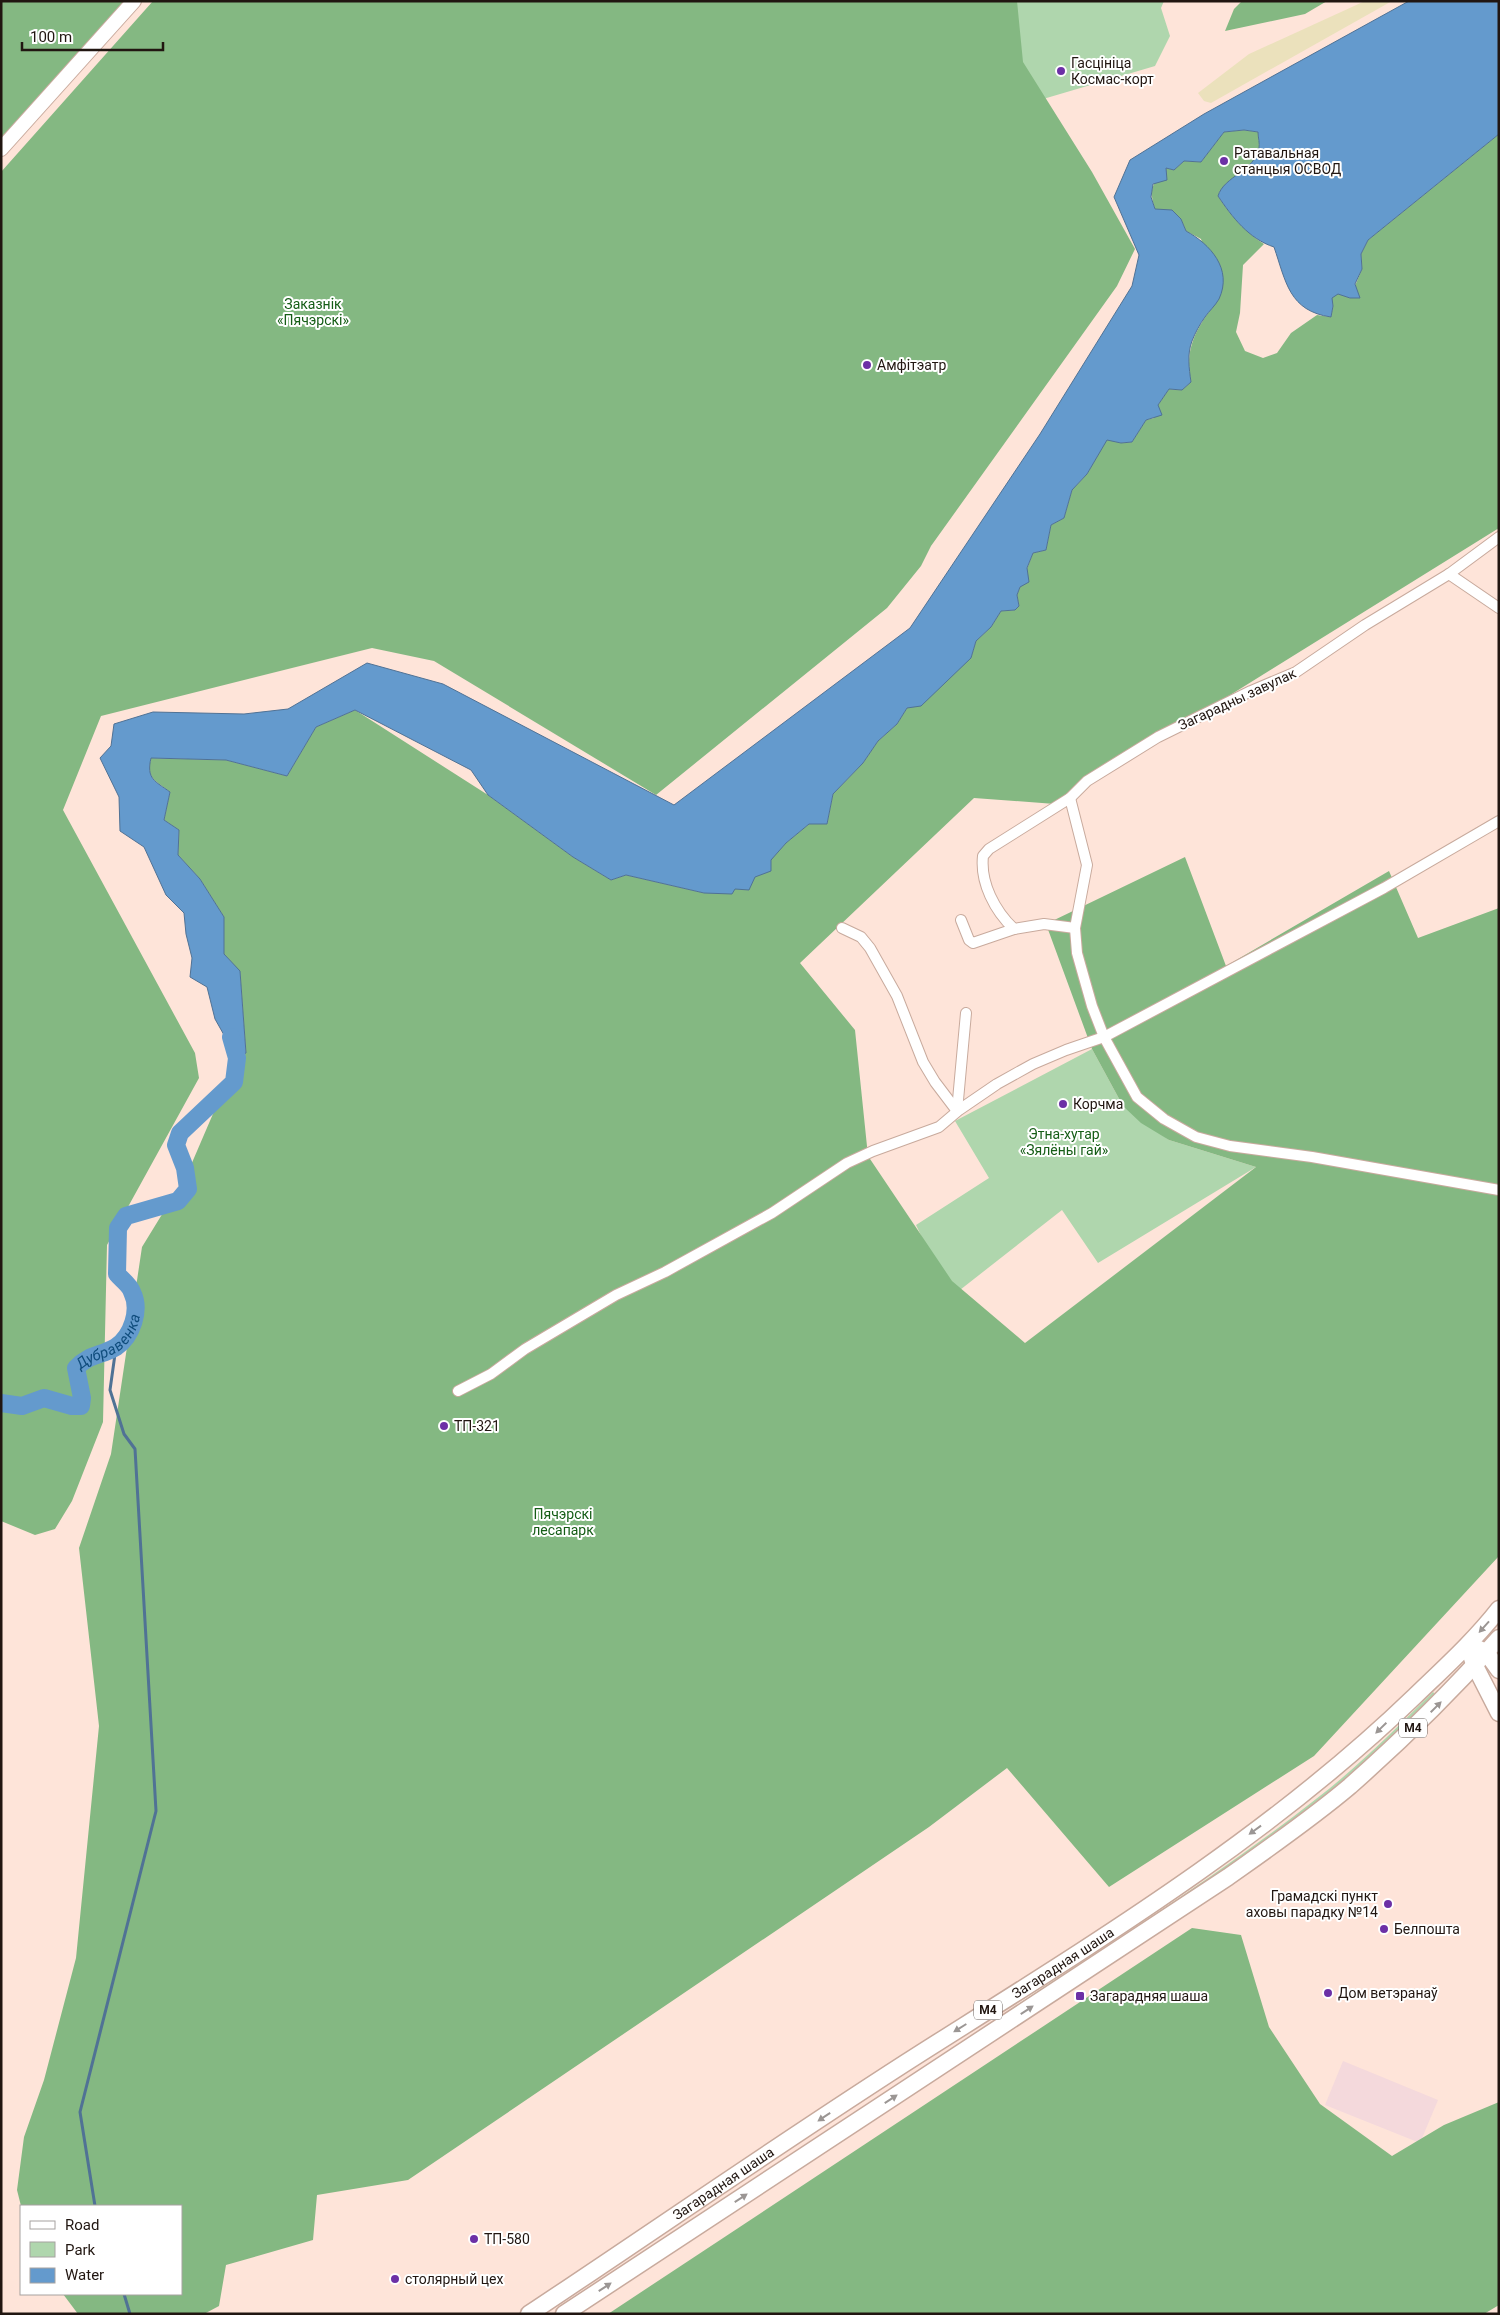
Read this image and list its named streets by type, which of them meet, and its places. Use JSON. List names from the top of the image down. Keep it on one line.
{"streets":{"main road":["М4","Загарадная шаша"],"street":["Загарадны завулак"]},"crossings":[["М4","Загарадная шаша"]],"water":["Дубравенка"],"parks":["Заказнік «Пячэрскі»","Этна-хутар «Зялёны гай»","Пячэрскі лесапарк"],"places":{"other":["Гасцініца Космас-корт","Ратавальная станцыя ОСВОД","Амфітэатр","Корчма","ТП-321","Грамадскі пункт аховы парадку №14","Белпошта","Дом ветэранаў","ТП-580","столярный цех"],"transit":["Загарадняя шаша"]},"legend":["Road","Park","Water"],"scale_bar":"100 m"}
